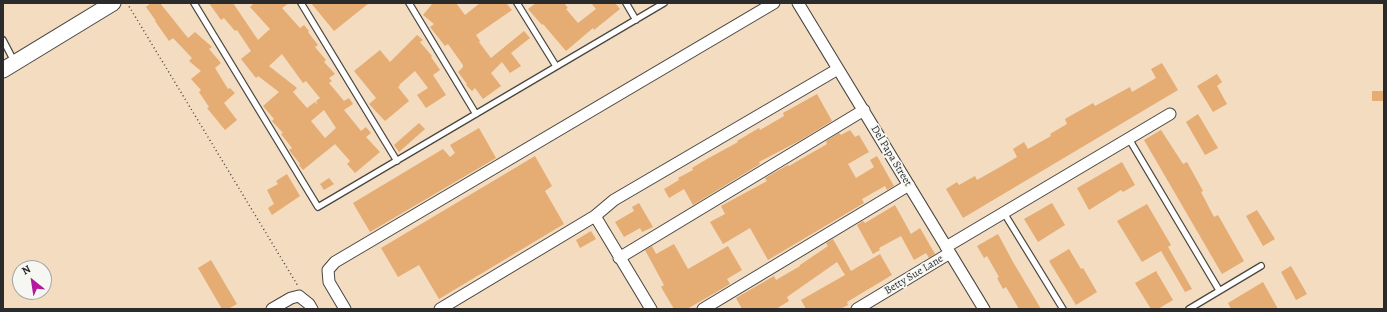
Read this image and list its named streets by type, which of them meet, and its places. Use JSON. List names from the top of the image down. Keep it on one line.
{"streets":{"street":["Del Papa Street","Betty Sue Lane"]},"crossings":[["Del Papa Street","Betty Sue Lane"]],"north":"top left"}
